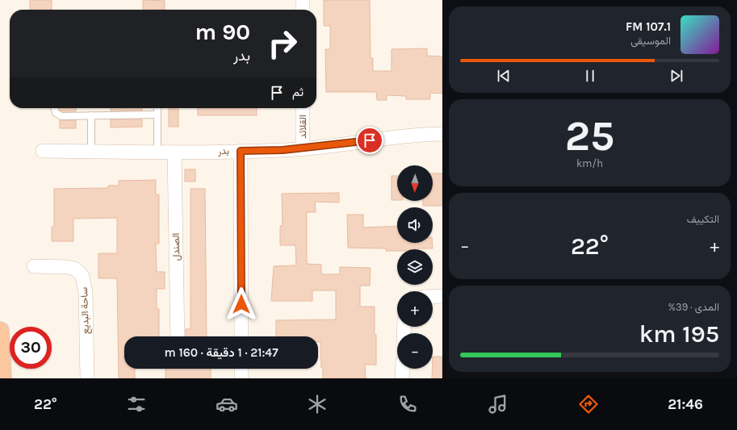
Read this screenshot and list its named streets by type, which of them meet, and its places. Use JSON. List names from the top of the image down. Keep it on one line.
{"streets":{"street":["القلائد","بدر","الصندل","ساحة البديع"]},"crossings":[["القلائد","بدر"],["بدر","الصندل"]],"north":"bottom","page":{"turn":["90 m","بدر"],"song":["107.1 FM","الموسيقى"],"then":"ثم","tile":[["25","km/h"],"التكييف",["المدى · 39%","195 km"]],"map_buttons":["+","−"],"heat":["−","22°","+"],"limit":"30","trip":"21:47 · 1 دقيقة · 160 m","tabs":["21:46","22°"]}}
